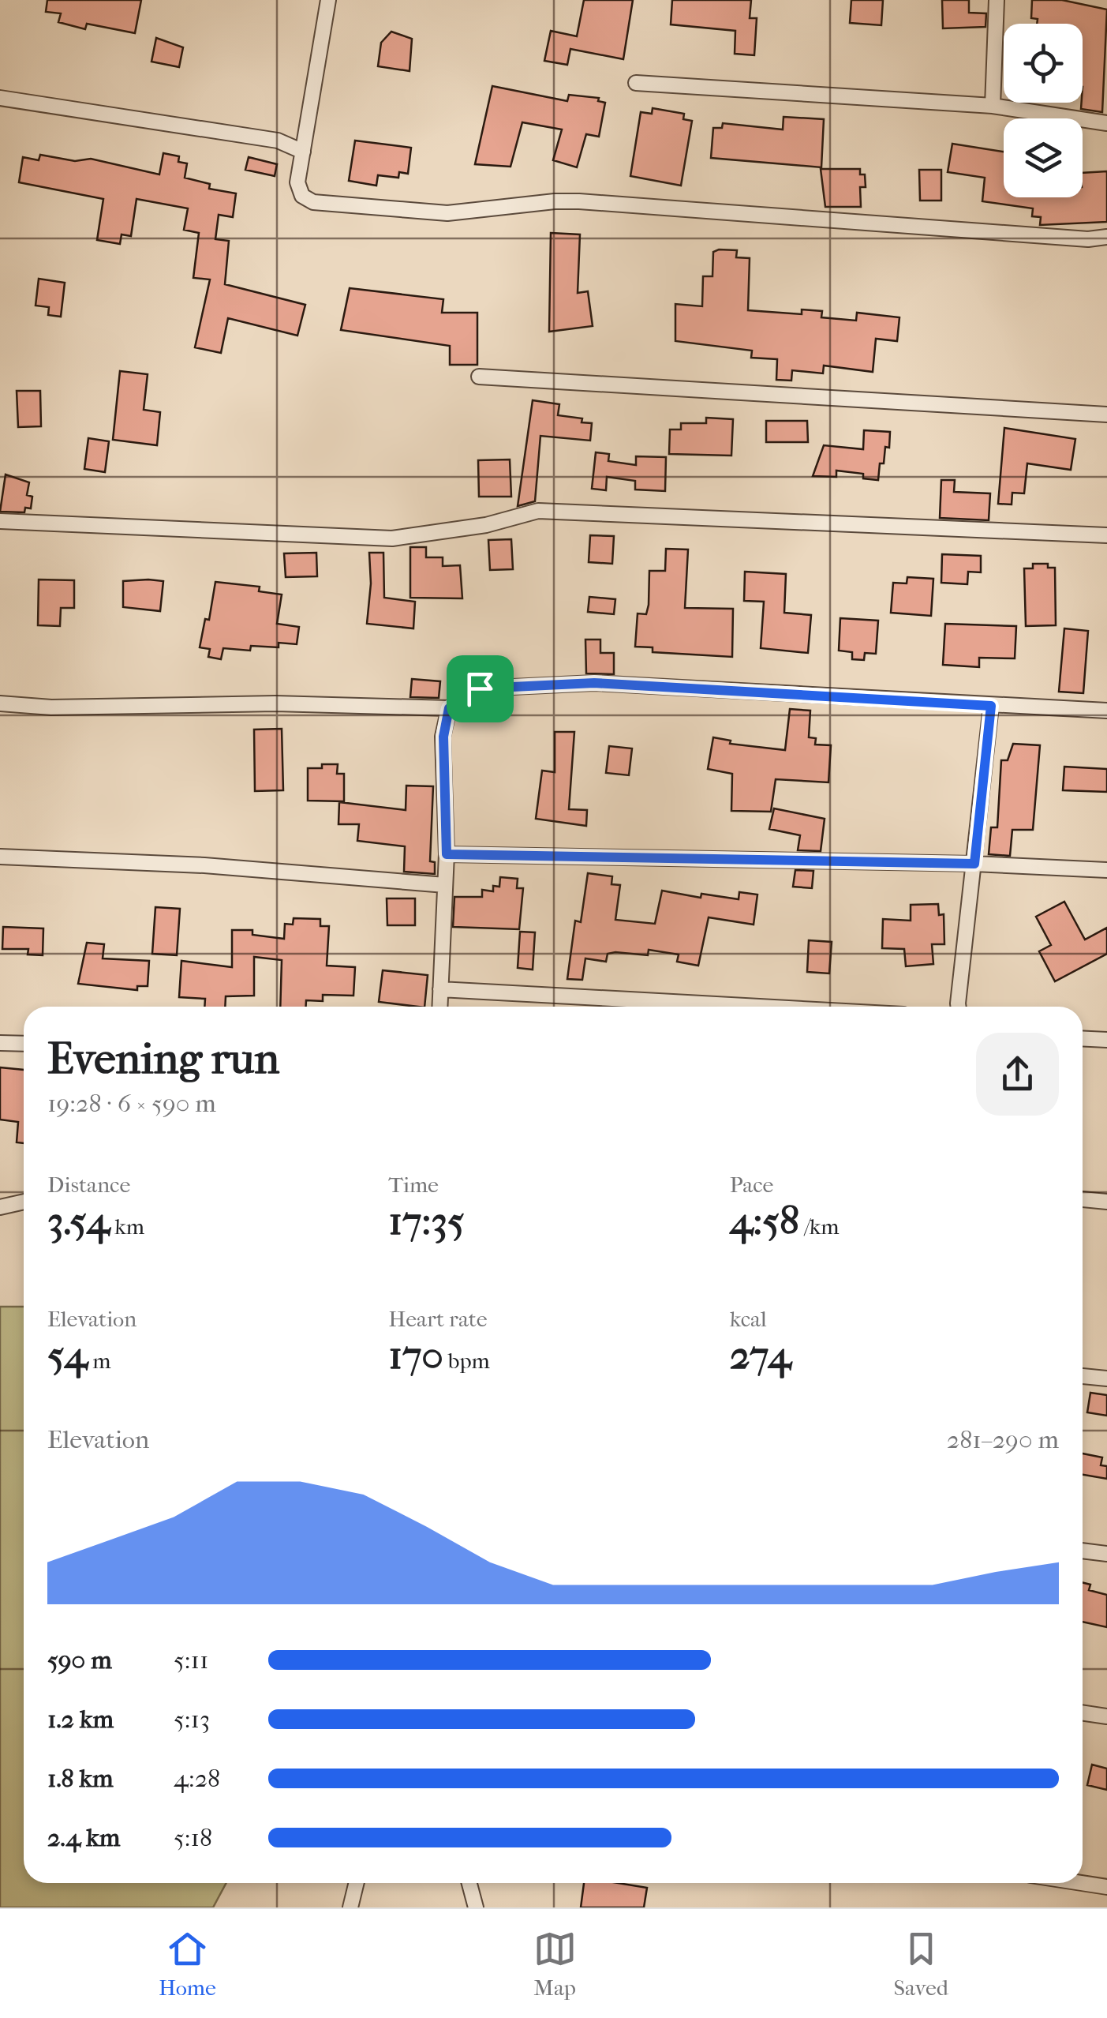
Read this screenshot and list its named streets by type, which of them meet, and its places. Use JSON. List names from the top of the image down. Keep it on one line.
{"page":{"heading":["Evening run","19:28 · 6 × 590 m"],"stats":[["Distance","3.54 km"],["Time","17:35"],["Pace","4:58 /km"],["Elevation","54 m"],["Heart rate","170 bpm"],["kcal","274"]],"chart":["Elevation","281–290 m"],"list":[{"name":"590 m","note":"5:11"},{"name":"1.2 km","note":"5:13"},{"name":"1.8 km","note":"4:28"},{"name":"2.4 km","note":"5:18"}],"tabs":["Home","Map","Saved"]}}
